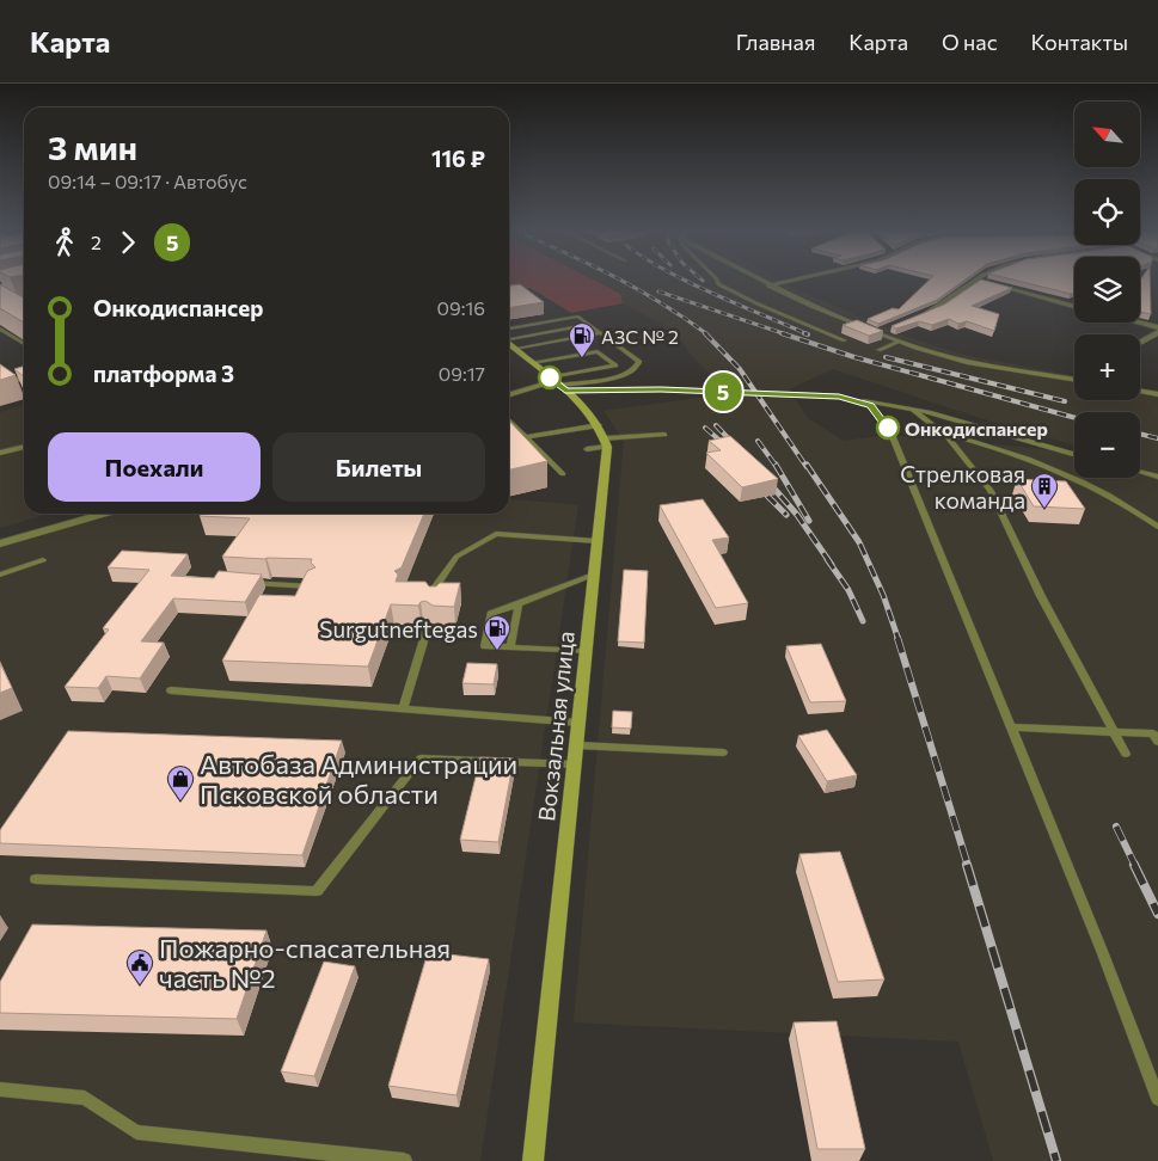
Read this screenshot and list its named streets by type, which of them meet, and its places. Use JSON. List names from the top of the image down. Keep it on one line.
{"streets":{"main road":["Вокзальная улица"]},"places":{"fuel station":["АЗС № 2","Surgutneftegas"],"other":["Онкодиспансер"],"building":["Стрелковая команда"],"shop":["Автобаза Администрации Псковской области"],"public building":["Пожарно-спасательная часть №2"]},"lines":["bus line 5"],"north":"top left","page":{"header":"Карта","nav":["Главная","Карта","О нас","Контакты"],"on_map":"5","map_buttons":["+","−"],"heading":["3 мин","09:14 – 09:17 · Автобус","116 ₽"],"legs":["2","5"],"list":[{"name":"Онкодиспансер","value":"09:16"},{"name":"платформа 3","value":"09:17"}],"buttons":["Поехали","Билеты"]}}
